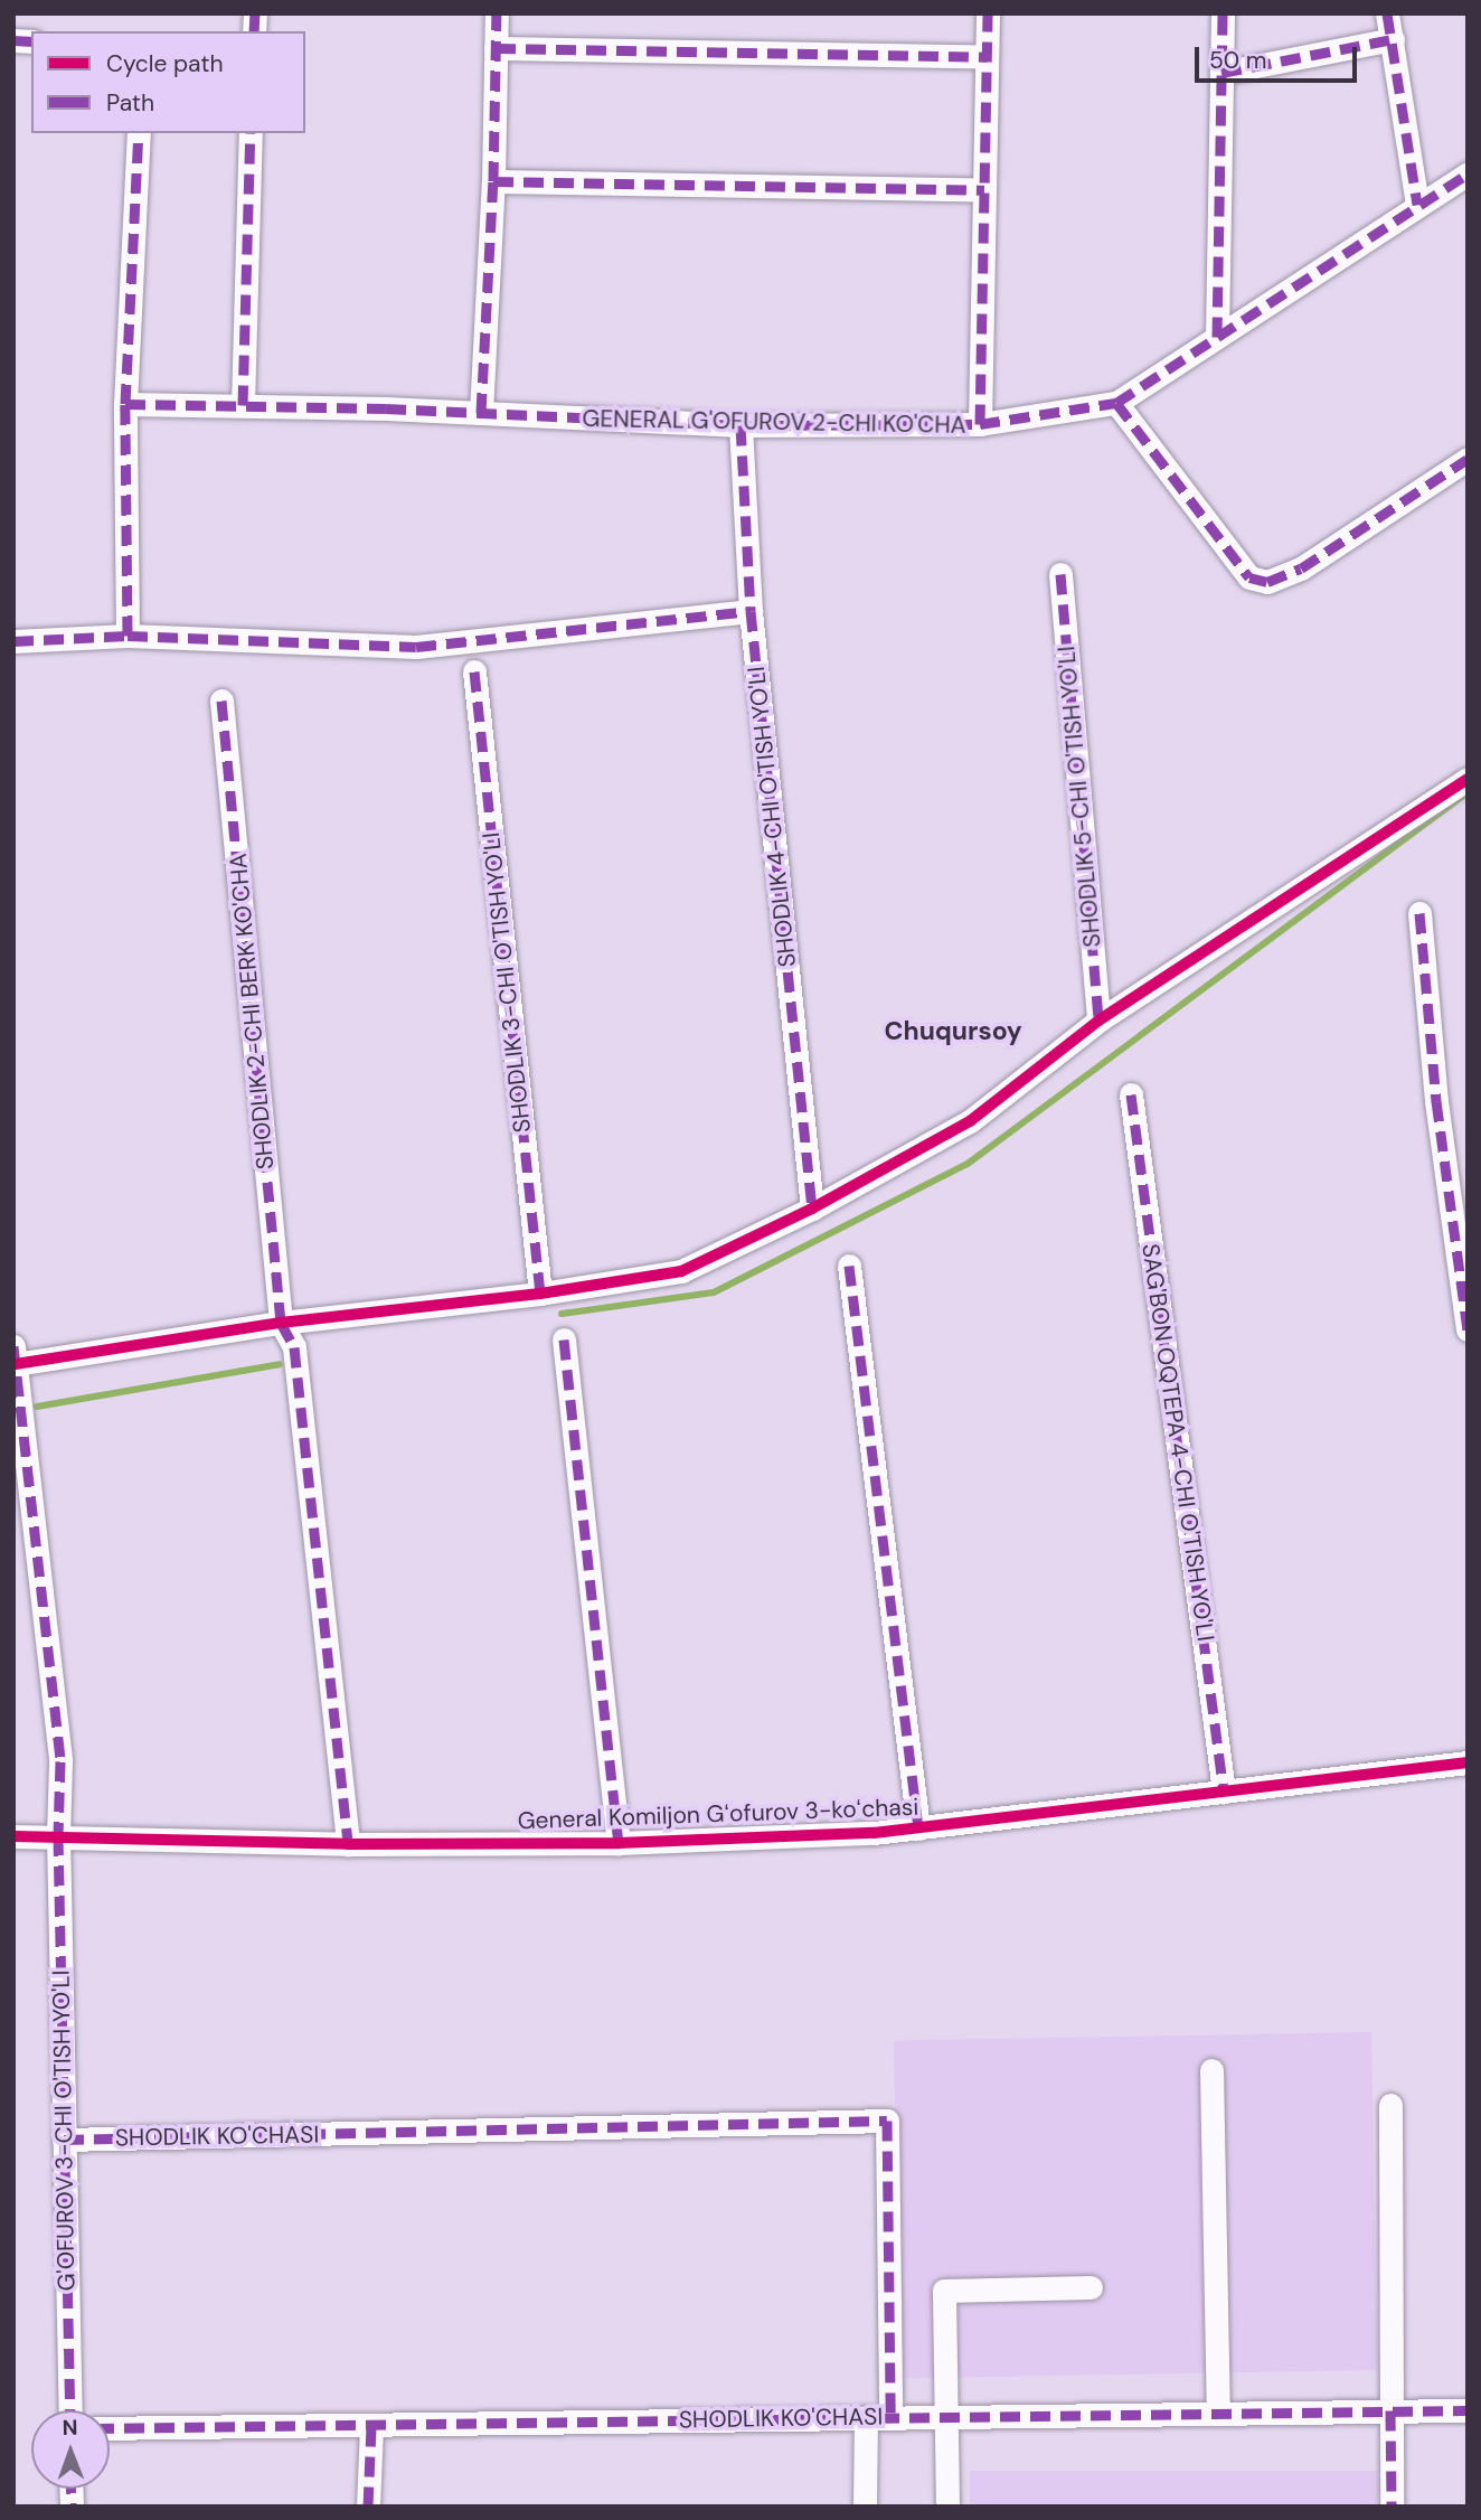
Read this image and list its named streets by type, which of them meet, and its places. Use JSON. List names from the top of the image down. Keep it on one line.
{"streets":{"street":["GENERAL G'OFUROV 2-CHI KO'CHA","SHODLIK 5-CHI O'TISH YO'LI","SHODLIK 4-CHI O'TISH YO'LI","SHODLIK 3-CHI O'TISH YO'LI","SHODLIK 2-CHI BERK KO'CHA","SAG'BON OQTEPA 4-CHI O'TISH YO'LI","General Komiljon Gʻofurov 3-koʻchasi","G'OFUROV 3-CHI O'TISH YO'LI","SHODLIK KO'CHASI"]},"crossings":[["GENERAL G'OFUROV 2-CHI KO'CHA","SHODLIK 4-CHI O'TISH YO'LI"],["SHODLIK 2-CHI BERK KO'CHA","General Komiljon Gʻofurov 3-koʻchasi"],["SAG'BON OQTEPA 4-CHI O'TISH YO'LI","General Komiljon Gʻofurov 3-koʻchasi"],["General Komiljon Gʻofurov 3-koʻchasi","G'OFUROV 3-CHI O'TISH YO'LI"],["G'OFUROV 3-CHI O'TISH YO'LI","SHODLIK KO'CHASI"]],"districts":["Chuqursoy"],"legend":["Cycle path","Path"],"scale_bar":"50 m","north":"top"}
